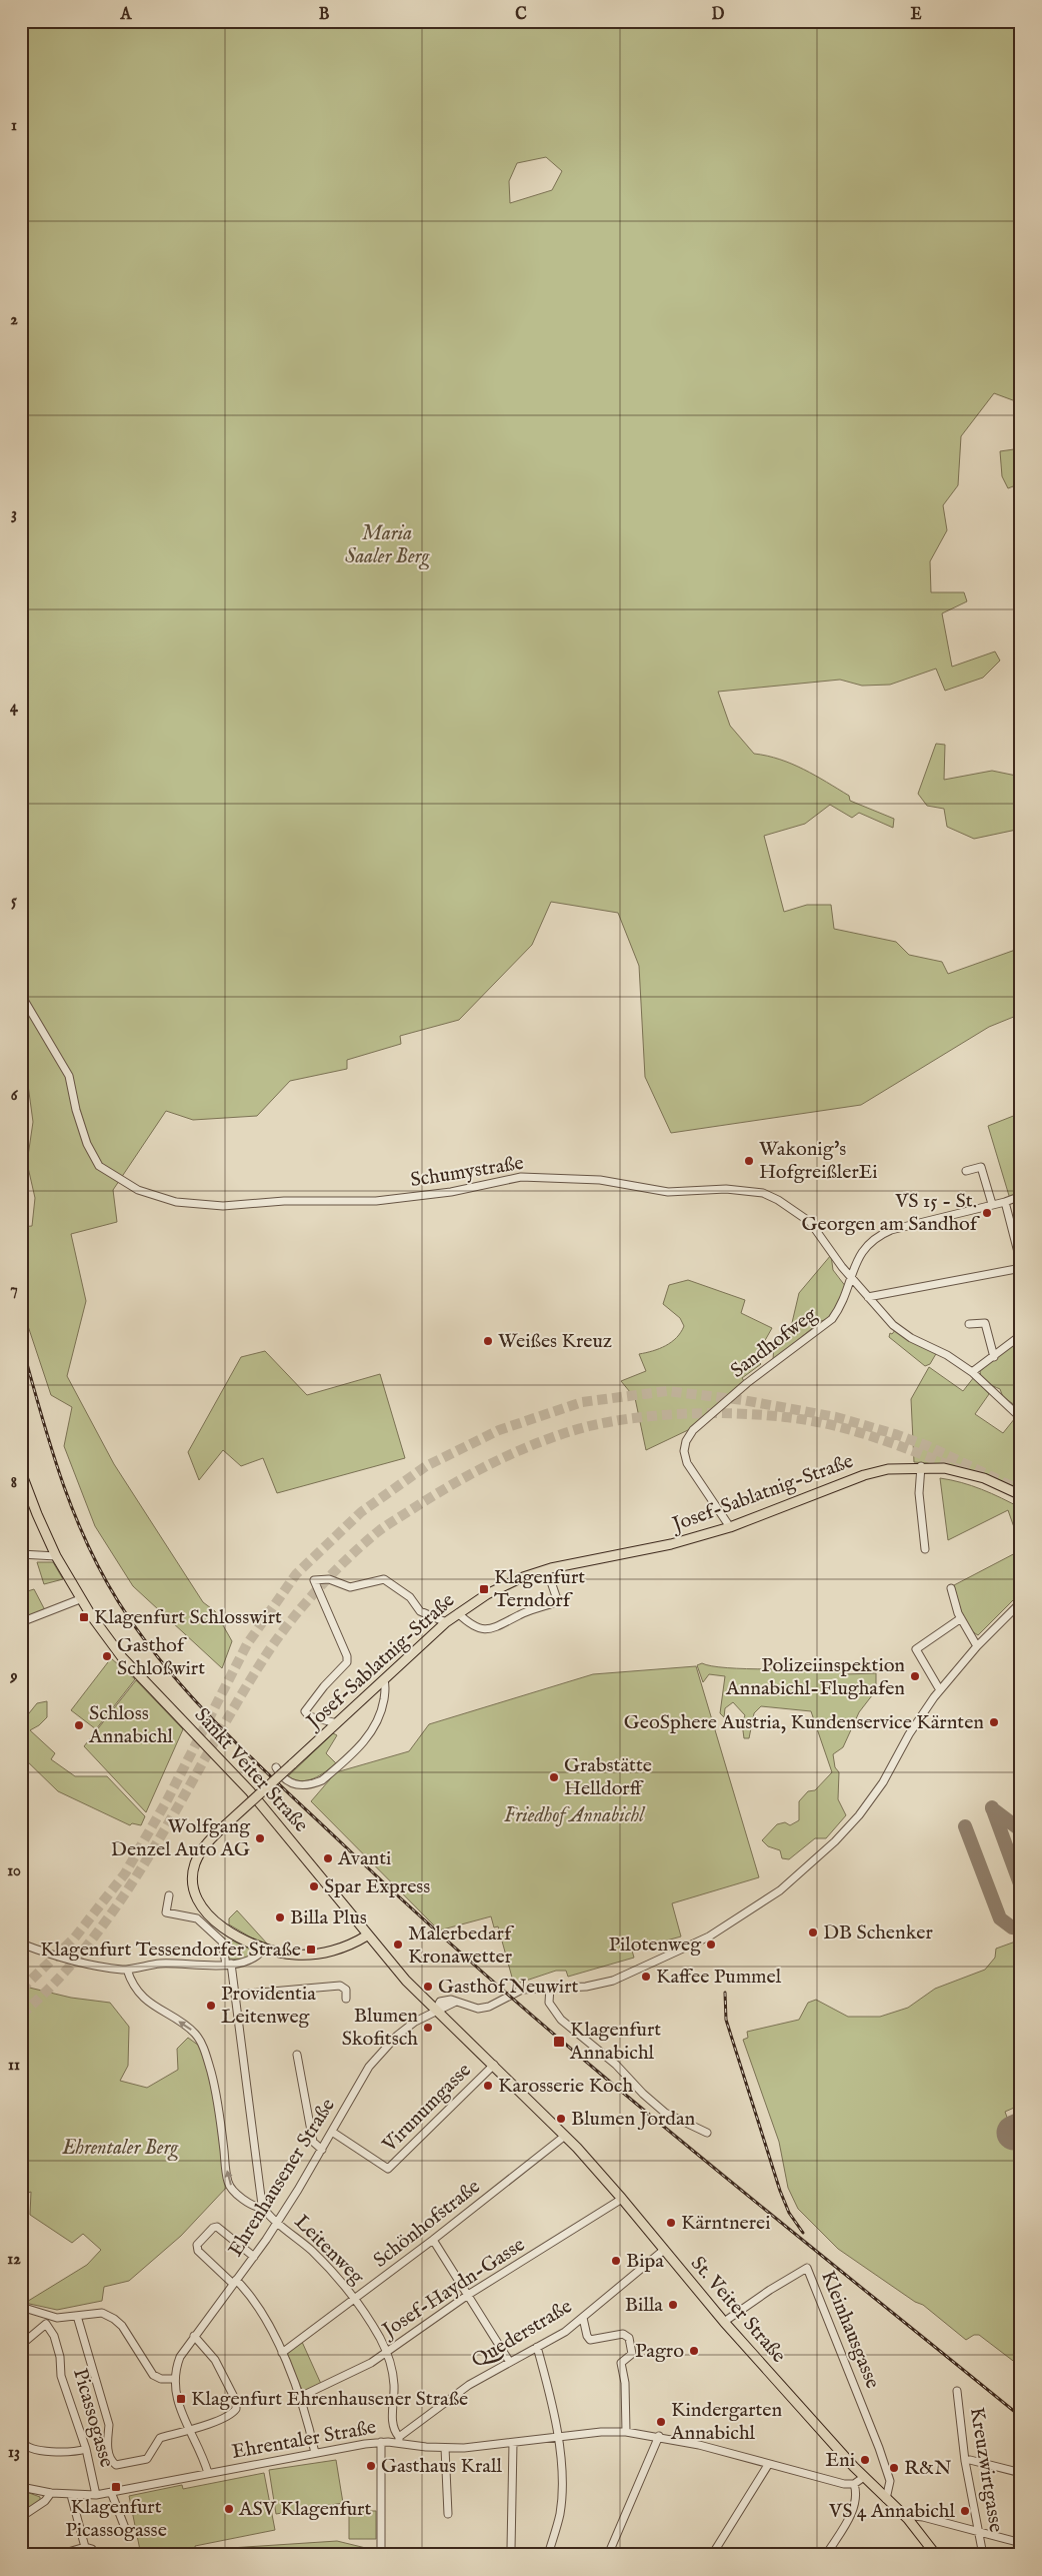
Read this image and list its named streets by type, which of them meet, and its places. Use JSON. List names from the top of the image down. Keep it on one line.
{"streets":{"main road":["Josef-Sablatnig-Straße","Sankt Veiter Straße","St. Veiter Straße"],"street":["Schumystraße","Sandhofweg","Virunumgasse","Ehrenhausener Straße","Schönhofstraße","Leitenweg","Josef-Haydn-Gasse","Kleinhausgasse","Quederstraße","Picassogasse","Ehrentaler Straße","Kreuzwirtgasse"]},"crossings":[["Schumystraße","Sandhofweg"],["Sandhofweg","Josef-Sablatnig-Straße"],["Josef-Sablatnig-Straße","Sankt Veiter Straße"],["Sankt Veiter Straße","Virunumgasse"],["Sankt Veiter Straße","Ehrenhausener Straße"],["Sankt Veiter Straße","St. Veiter Straße"],["Virunumgasse","Ehrenhausener Straße"],["Virunumgasse","St. Veiter Straße"],["Ehrenhausener Straße","Leitenweg"],["Ehrenhausener Straße","Ehrentaler Straße"],["Schönhofstraße","Leitenweg"],["Schönhofstraße","St. Veiter Straße"],["Leitenweg","Josef-Haydn-Gasse"],["Leitenweg","Quederstraße"],["Leitenweg","Ehrentaler Straße"],["Josef-Haydn-Gasse","St. Veiter Straße"],["St. Veiter Straße","Kleinhausgasse"],["St. Veiter Straße","Quederstraße"],["Quederstraße","Ehrentaler Straße"]],"parks":["Maria Saaler Berg","Friedhof Annabichl","Ehrentaler Berg"],"places":{"other":["Wakonig's HofgreißlerEi","VS 15 - St. Georgen am Sandhof","Weißes Kreuz","Gasthof Schloßwirt","Polizeiinspektion Annabichl-Flughafen","GeoSphere Austria, Kundenservice Kärnten","Schloss Annabichl","Grabstätte Helldorff","Wolfgang Denzel Auto AG","Avanti","Spar Express","Billa Plus","DB Schenker","Malerbedarf Kronawetter","Pilotenweg","Kaffee Pummel","Gasthof Neuwirt","Providentia Leitenweg","Blumen Skofitsch","Karosserie Koch","Blumen Jordan","Kärntnerei","Bipa","Billa","Pagro","Kindergarten Annabichl","Eni","Gasthaus Krall","R&N","ASV Klagenfurt","VS 4 Annabichl"],"transit":["Klagenfurt Terndorf","Klagenfurt Schlosswirt","Klagenfurt Tessendorfer Straße","Klagenfurt Annabichl","Klagenfurt Ehrenhausener Straße","Klagenfurt Picassogasse"]},"grid":{"columns":["A","B","C","D","E"],"rows":["1","2","3","4","5","6","7","8","9","10","11","12","13"]}}
